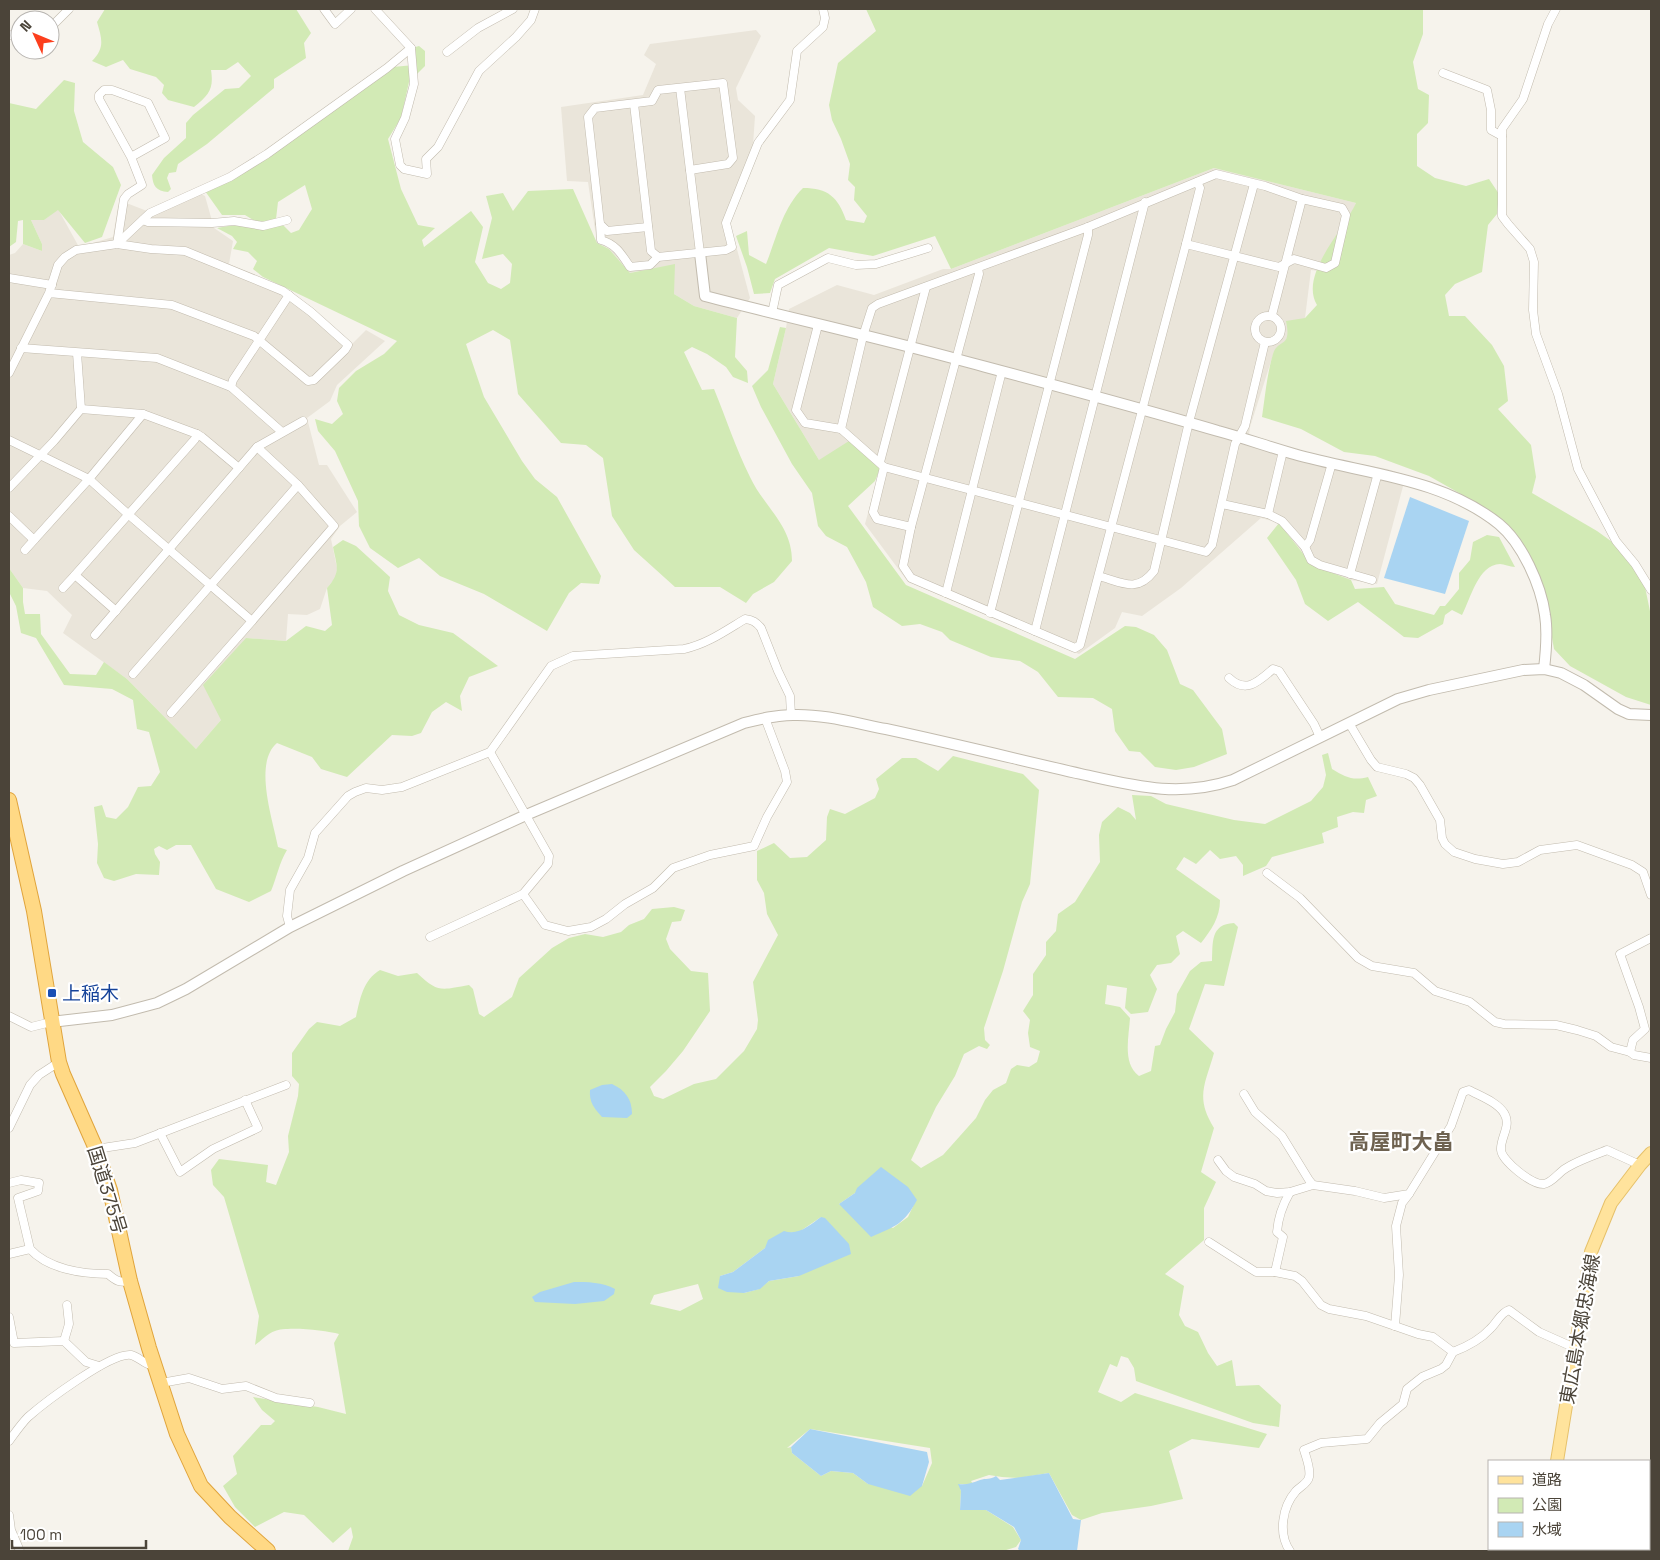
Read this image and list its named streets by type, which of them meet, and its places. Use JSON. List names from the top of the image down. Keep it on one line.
{"streets":{"highway":["国道375号"],"main road":["東広島本郷忠海線"]},"districts":["高屋町大畠"],"places":{"transit":["上稲木"]},"legend":["道路","公園","水域"],"scale_bar":"100 m","north":"top left"}
